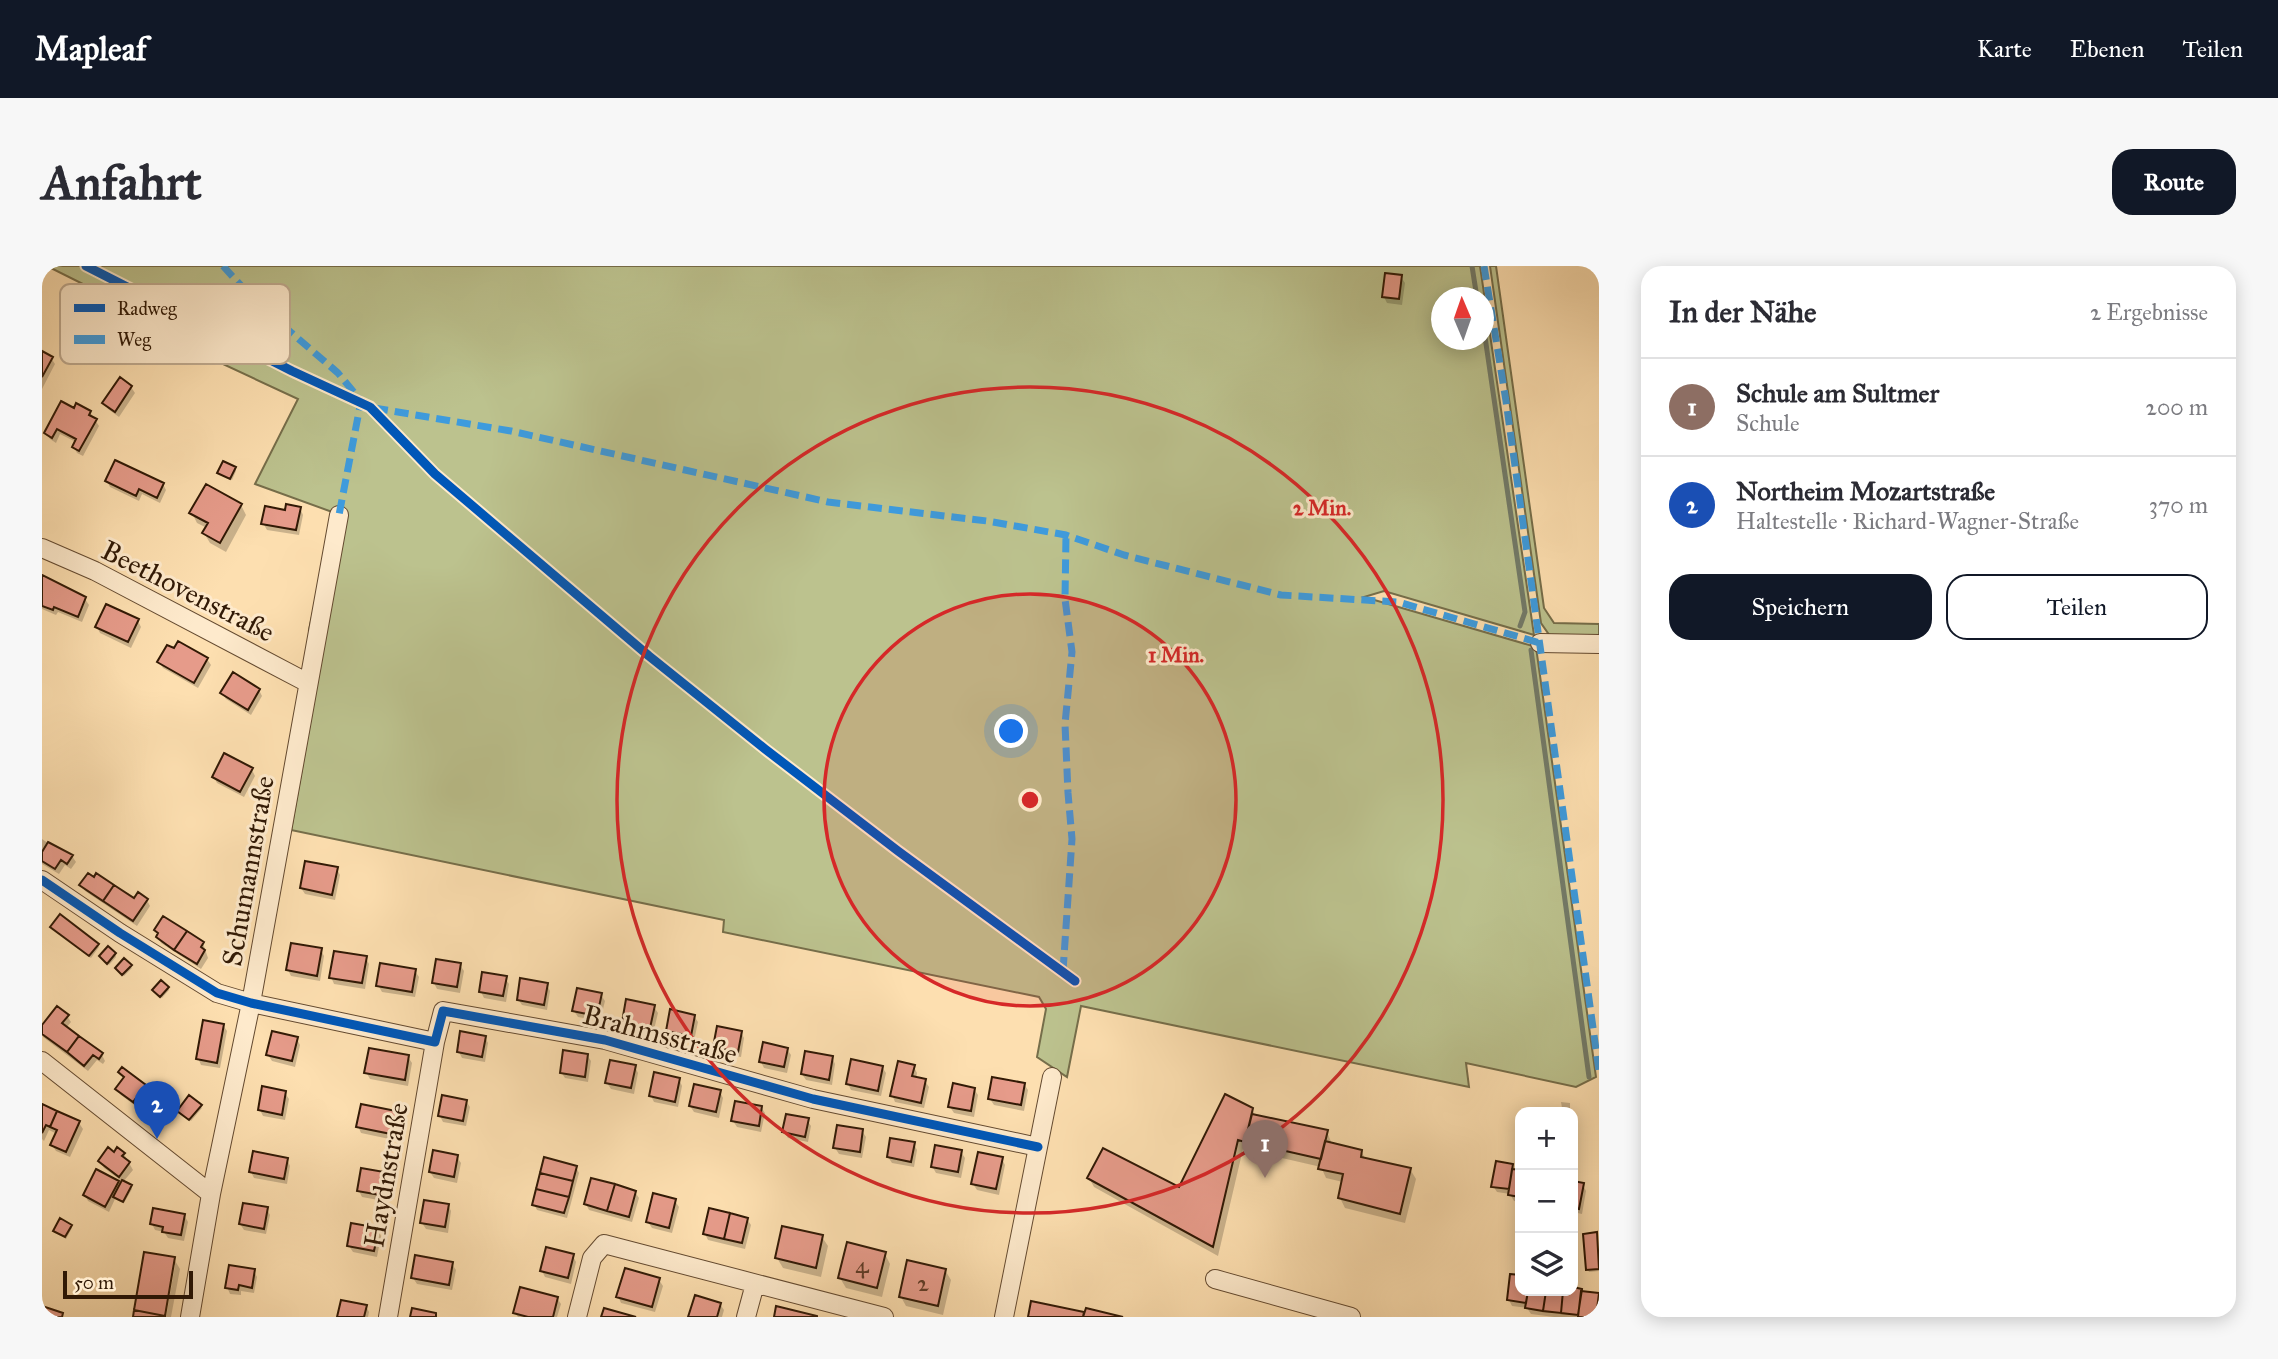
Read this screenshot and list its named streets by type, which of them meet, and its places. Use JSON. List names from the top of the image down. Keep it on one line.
{"streets":{"street":["Beethovenstraße","Schumannstraße","Brahmsstraße","Haydnstraße"]},"crossings":[["Beethovenstraße","Schumannstraße"],["Brahmsstraße","Haydnstraße"]],"house_numbers":["4","2"],"legend":["Radweg","Weg"],"scale_bar":"50 m","north":"top","page":{"header":"Mapleaf","nav":["Karte","Ebenen","Teilen"],"buttons":["Route",["Speichern","Teilen"]],"title":"Anfahrt","heading":["In der Nähe","2 Ergebnisse"],"list":[{"mark":"1","name":"Schule am Sultmer","note":"Schule","value":"200 m"},{"mark":"2","name":"Northeim Mozartstraße","note":"Haltestelle · Richard-Wagner-Straße","value":"370 m"}],"pins":["2","1"],"map_buttons":["+","−"],"scale":"50 m"},"rings":["2 Min.","1 Min."]}
